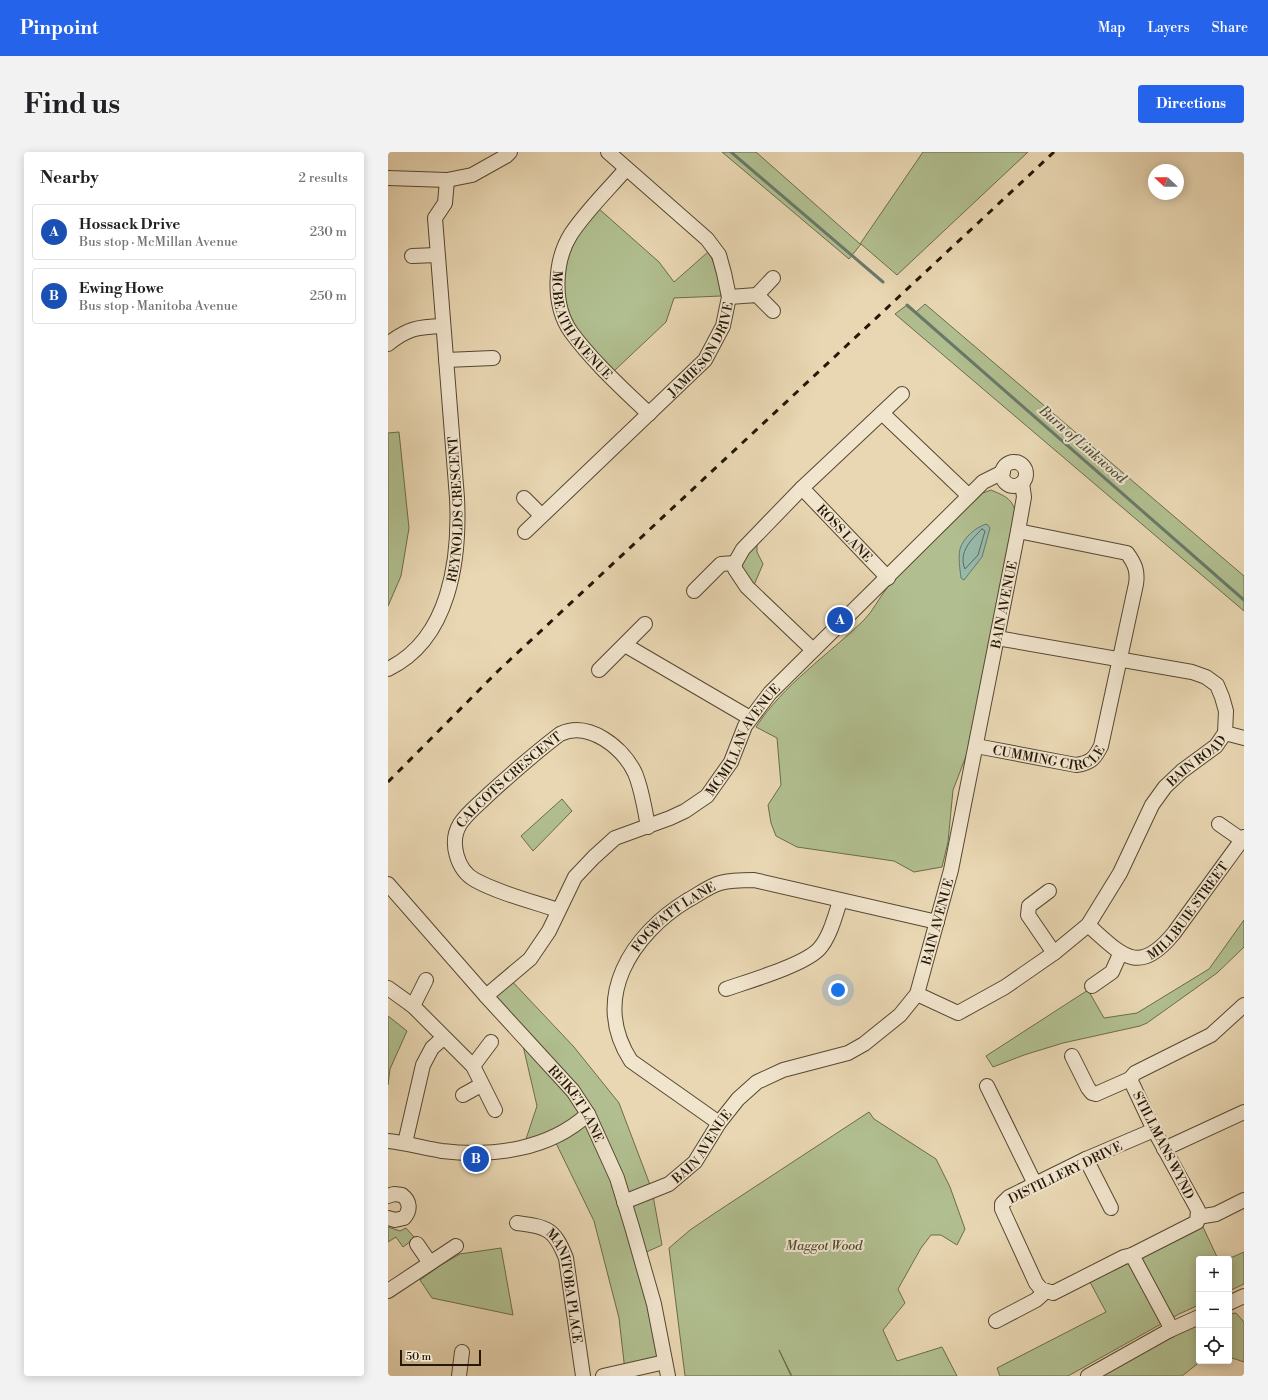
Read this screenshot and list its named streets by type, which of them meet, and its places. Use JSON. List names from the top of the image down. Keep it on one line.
{"streets":{"street":["MCBEATH AVENUE","JAMIESON DRIVE","REYNOLDS CRESCENT","ROSS LANE","BAIN AVENUE","MCMILLAN AVENUE","CUMMING CIRCLE","BAIN ROAD","CALCOTS CRESCENT","MILLBUIE STREET","FOGWATT LANE","REIKET LANE","STILLMANS WYND","DISTILLERY DRIVE","MANITOBA PLACE"]},"crossings":[["MCBEATH AVENUE","JAMIESON DRIVE"],["ROSS LANE","MCMILLAN AVENUE"],["BAIN AVENUE","MCMILLAN AVENUE"],["BAIN AVENUE","CUMMING CIRCLE"],["BAIN AVENUE","BAIN ROAD"],["BAIN AVENUE","FOGWATT LANE"],["BAIN AVENUE","REIKET LANE"],["MCMILLAN AVENUE","CALCOTS CRESCENT"],["MCMILLAN AVENUE","REIKET LANE"],["CUMMING CIRCLE","BAIN ROAD"],["STILLMANS WYND","DISTILLERY DRIVE"]],"water":["Burn of Linkwood"],"parks":["Maggot Wood"],"scale_bar":"50 m","north":"left","page":{"header":"Pinpoint","nav":["Map","Layers","Share"],"buttons":"Directions","title":"Find us","heading":["Nearby","2 results"],"list":[{"mark":"A","name":"Hossack Drive","note":"Bus stop · McMillan Avenue","value":"230 m"},{"mark":"B","name":"Ewing Howe","note":"Bus stop · Manitoba Avenue","value":"250 m"}],"pins":["A","B"],"map_buttons":["+","−"],"scale":"50 m"}}
